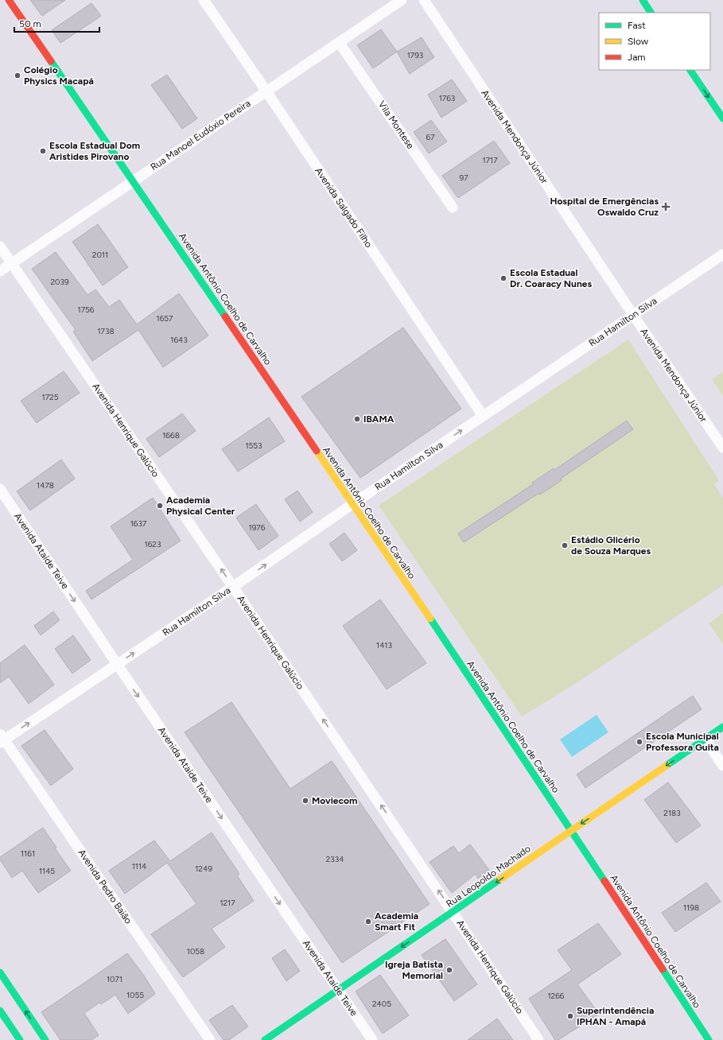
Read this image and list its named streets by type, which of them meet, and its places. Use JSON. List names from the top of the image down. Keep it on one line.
{"streets":{"street":["Vila Montese","Rua Manoel Eudóxio Pereira","Avenida Mendonça Júnior","Avenida Salgado Filho","Avenida Antônio Coelho de Carvalho","Rua Hamilton Silva","Avenida Henrique Galúcio","Avenida Ataíde Teive","Rua Leopoldo Machado","Avenida Pedro Baião"]},"crossings":[["Vila Montese","Rua Manoel Eudóxio Pereira"],["Rua Manoel Eudóxio Pereira","Avenida Salgado Filho"],["Rua Manoel Eudóxio Pereira","Avenida Antônio Coelho de Carvalho"],["Rua Manoel Eudóxio Pereira","Avenida Henrique Galúcio"],["Avenida Mendonça Júnior","Rua Hamilton Silva"],["Avenida Salgado Filho","Rua Hamilton Silva"],["Avenida Antônio Coelho de Carvalho","Rua Hamilton Silva"],["Avenida Antônio Coelho de Carvalho","Rua Leopoldo Machado"],["Rua Hamilton Silva","Avenida Henrique Galúcio"],["Rua Hamilton Silva","Avenida Ataíde Teive"],["Rua Hamilton Silva","Avenida Pedro Baião"],["Avenida Henrique Galúcio","Rua Leopoldo Machado"],["Avenida Ataíde Teive","Rua Leopoldo Machado"]],"one_way":["Rua Hamilton Silva","Avenida Henrique Galúcio","Avenida Ataíde Teive","Rua Leopoldo Machado"],"places":{"other":["Colégio Physics Macapá","Escola Estadual Dom Aristides Pirovano","Escola Estadual Dr. Coaracy Nunes","IBAMA","Academia Physical Center","Estádio Glicério de Souza Marques","Escola Municipal Professora Guita","Moviecom","Academia Smart Fit","Igreja Batista Memorial","Superintendência IPHAN - Amapá"],"health":["Hospital de Emergências Oswaldo Cruz"]},"house_numbers":["1793","1763","67","1717","97","2011","2039","1756","1657","1738","1643","1725","1668","1553","1478","1637","1976","1623","1413","2183","1161","2334","1114","1249","1145","1217","1198","1058","1071","1055","1266","2405"],"legend":["Fast","Slow","Jam"],"scale_bar":"50 m"}
